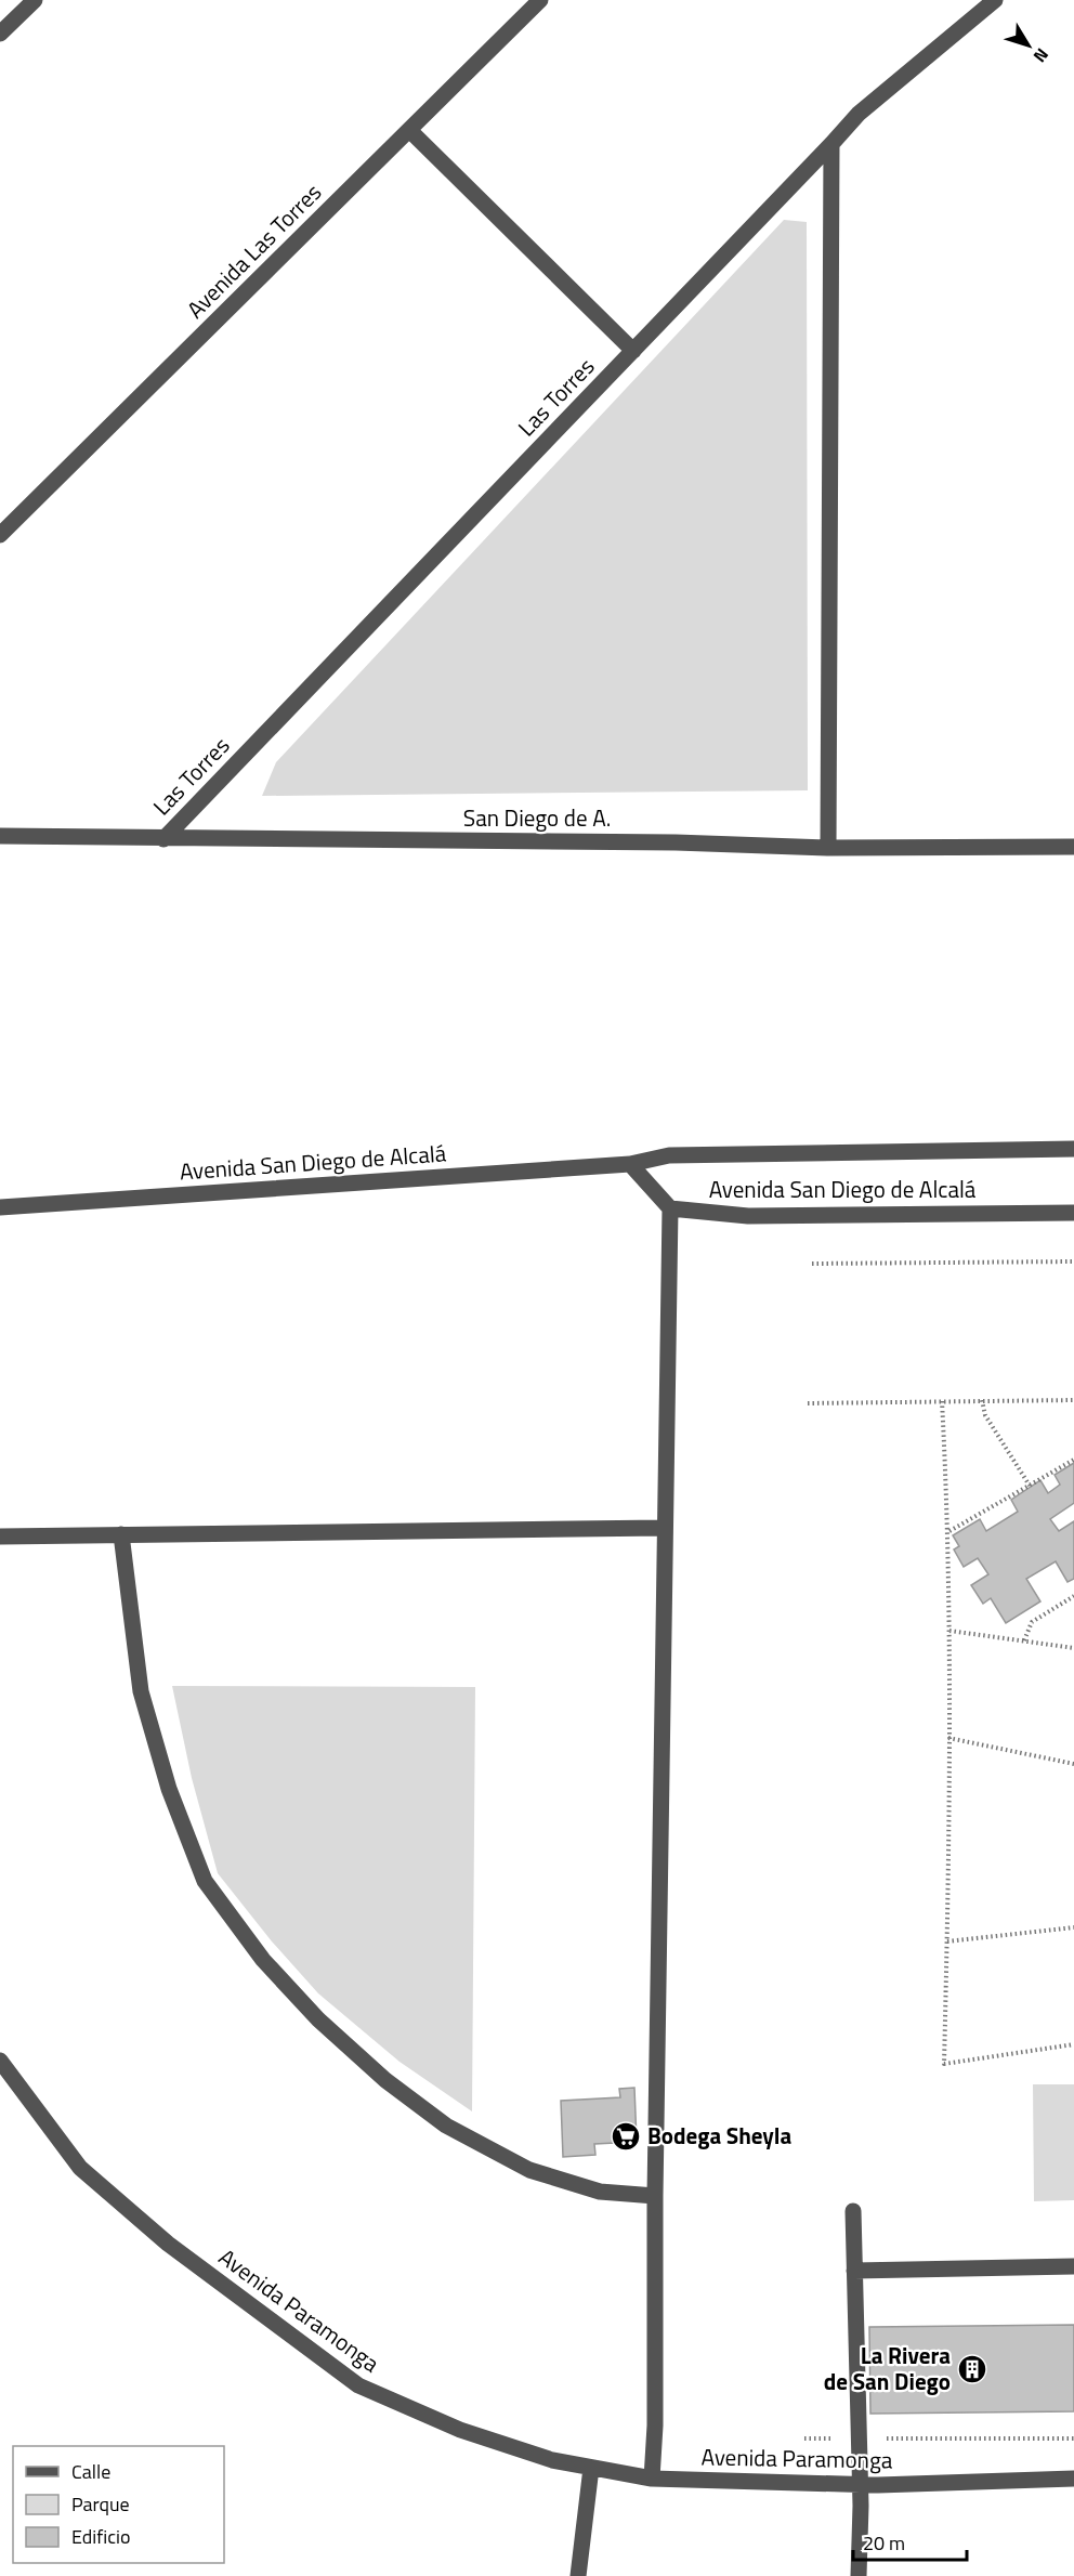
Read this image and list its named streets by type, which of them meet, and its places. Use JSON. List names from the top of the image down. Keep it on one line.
{"streets":{"street":["Avenida Las Torres","Las Torres","San Diego de A.","Avenida San Diego de Alcalá","Avenida Paramonga"]},"crossings":[["Las Torres","San Diego de A."]],"places":{"supermarket":["Bodega Sheyla"],"building":["La Rivera de San Diego"]},"legend":["Calle","Parque","Edificio"],"scale_bar":"20 m","north":"bottom right"}
